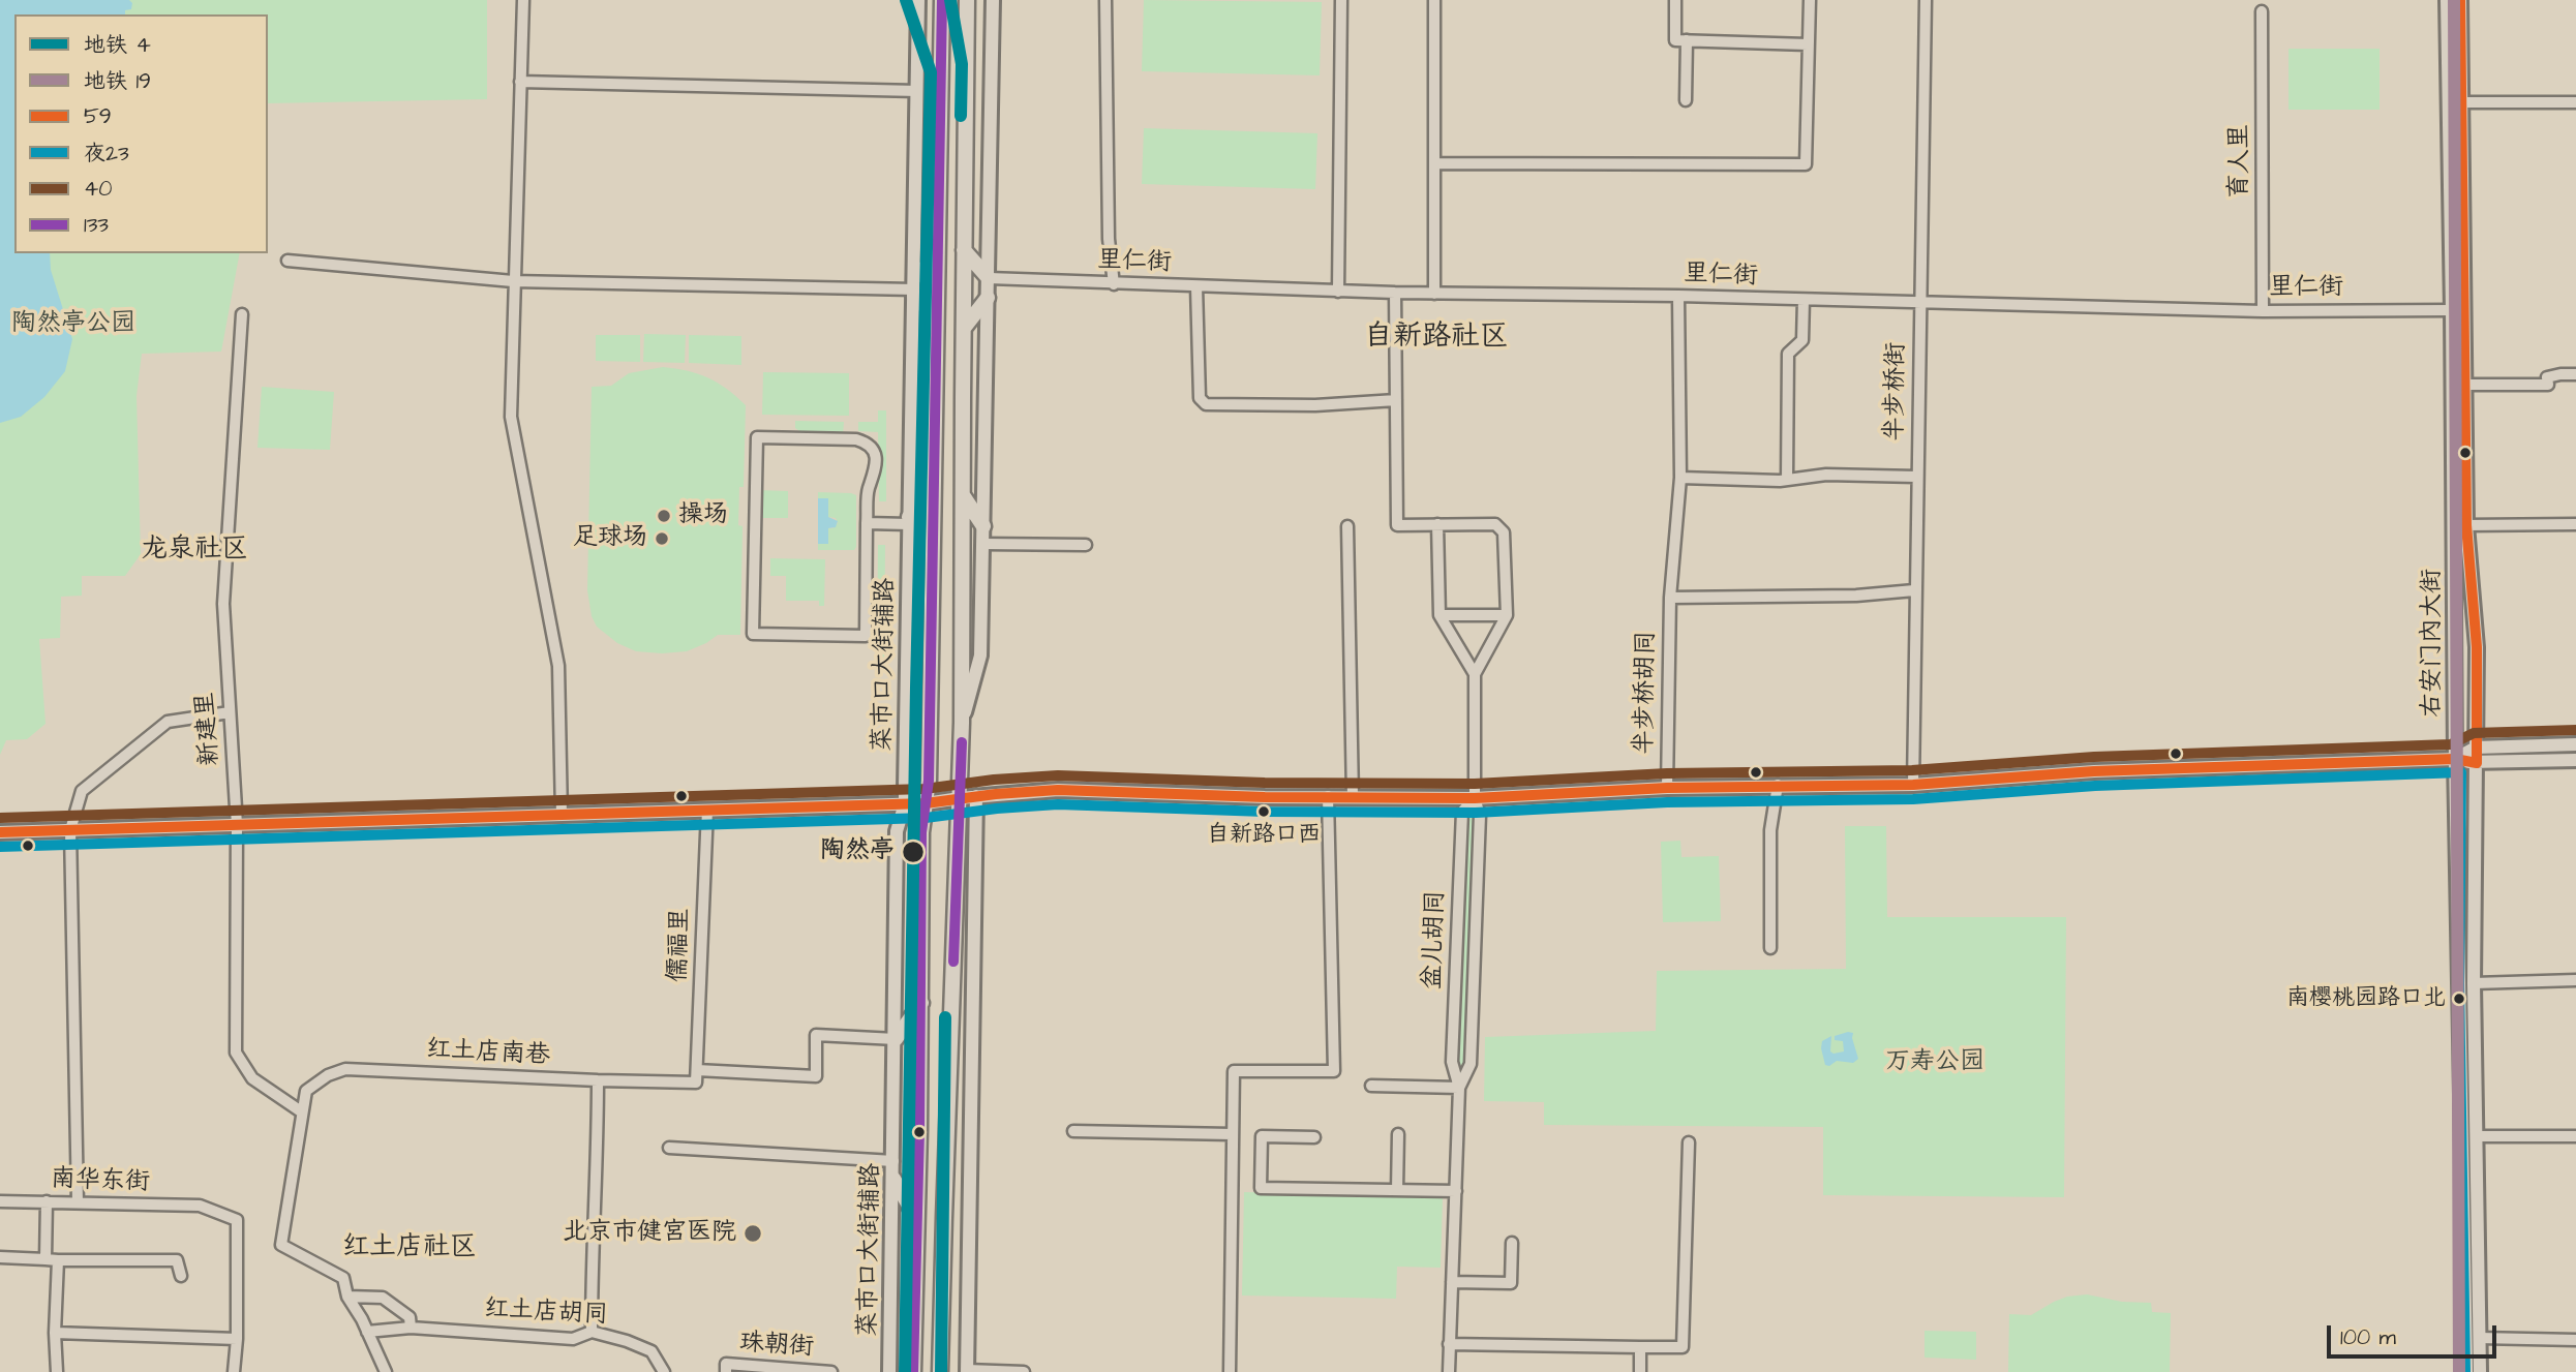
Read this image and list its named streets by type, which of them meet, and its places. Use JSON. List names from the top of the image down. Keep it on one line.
{"streets":{"street":["育人里","里仁街","半步桥街","右安门内大街","菜市口大街辅路","半步桥胡同","新建里","盆儿胡同","儒福里","红土店南巷","南华东街","红土店胡同","珠朝街"]},"crossings":[["育人里","里仁街"],["里仁街","半步桥街"],["里仁街","右安门内大街"],["里仁街","半步桥胡同"],["新建里","红土店南巷"],["儒福里","红土店南巷"]],"districts":["自新路社区","龙泉社区","红土店社区"],"parks":["陶然亭公园","万寿公园"],"places":["操场","足球场","自新路口西","陶然亭","南樱桃园路口北","北京市健宫医院"],"lines":["metro line 4","metro line 19","transit line 59","transit line 133","transit line 40","transit line 夜23"],"legend":["地铁 4","地铁 19","59","夜23","40","133"],"scale_bar":"100 m"}
